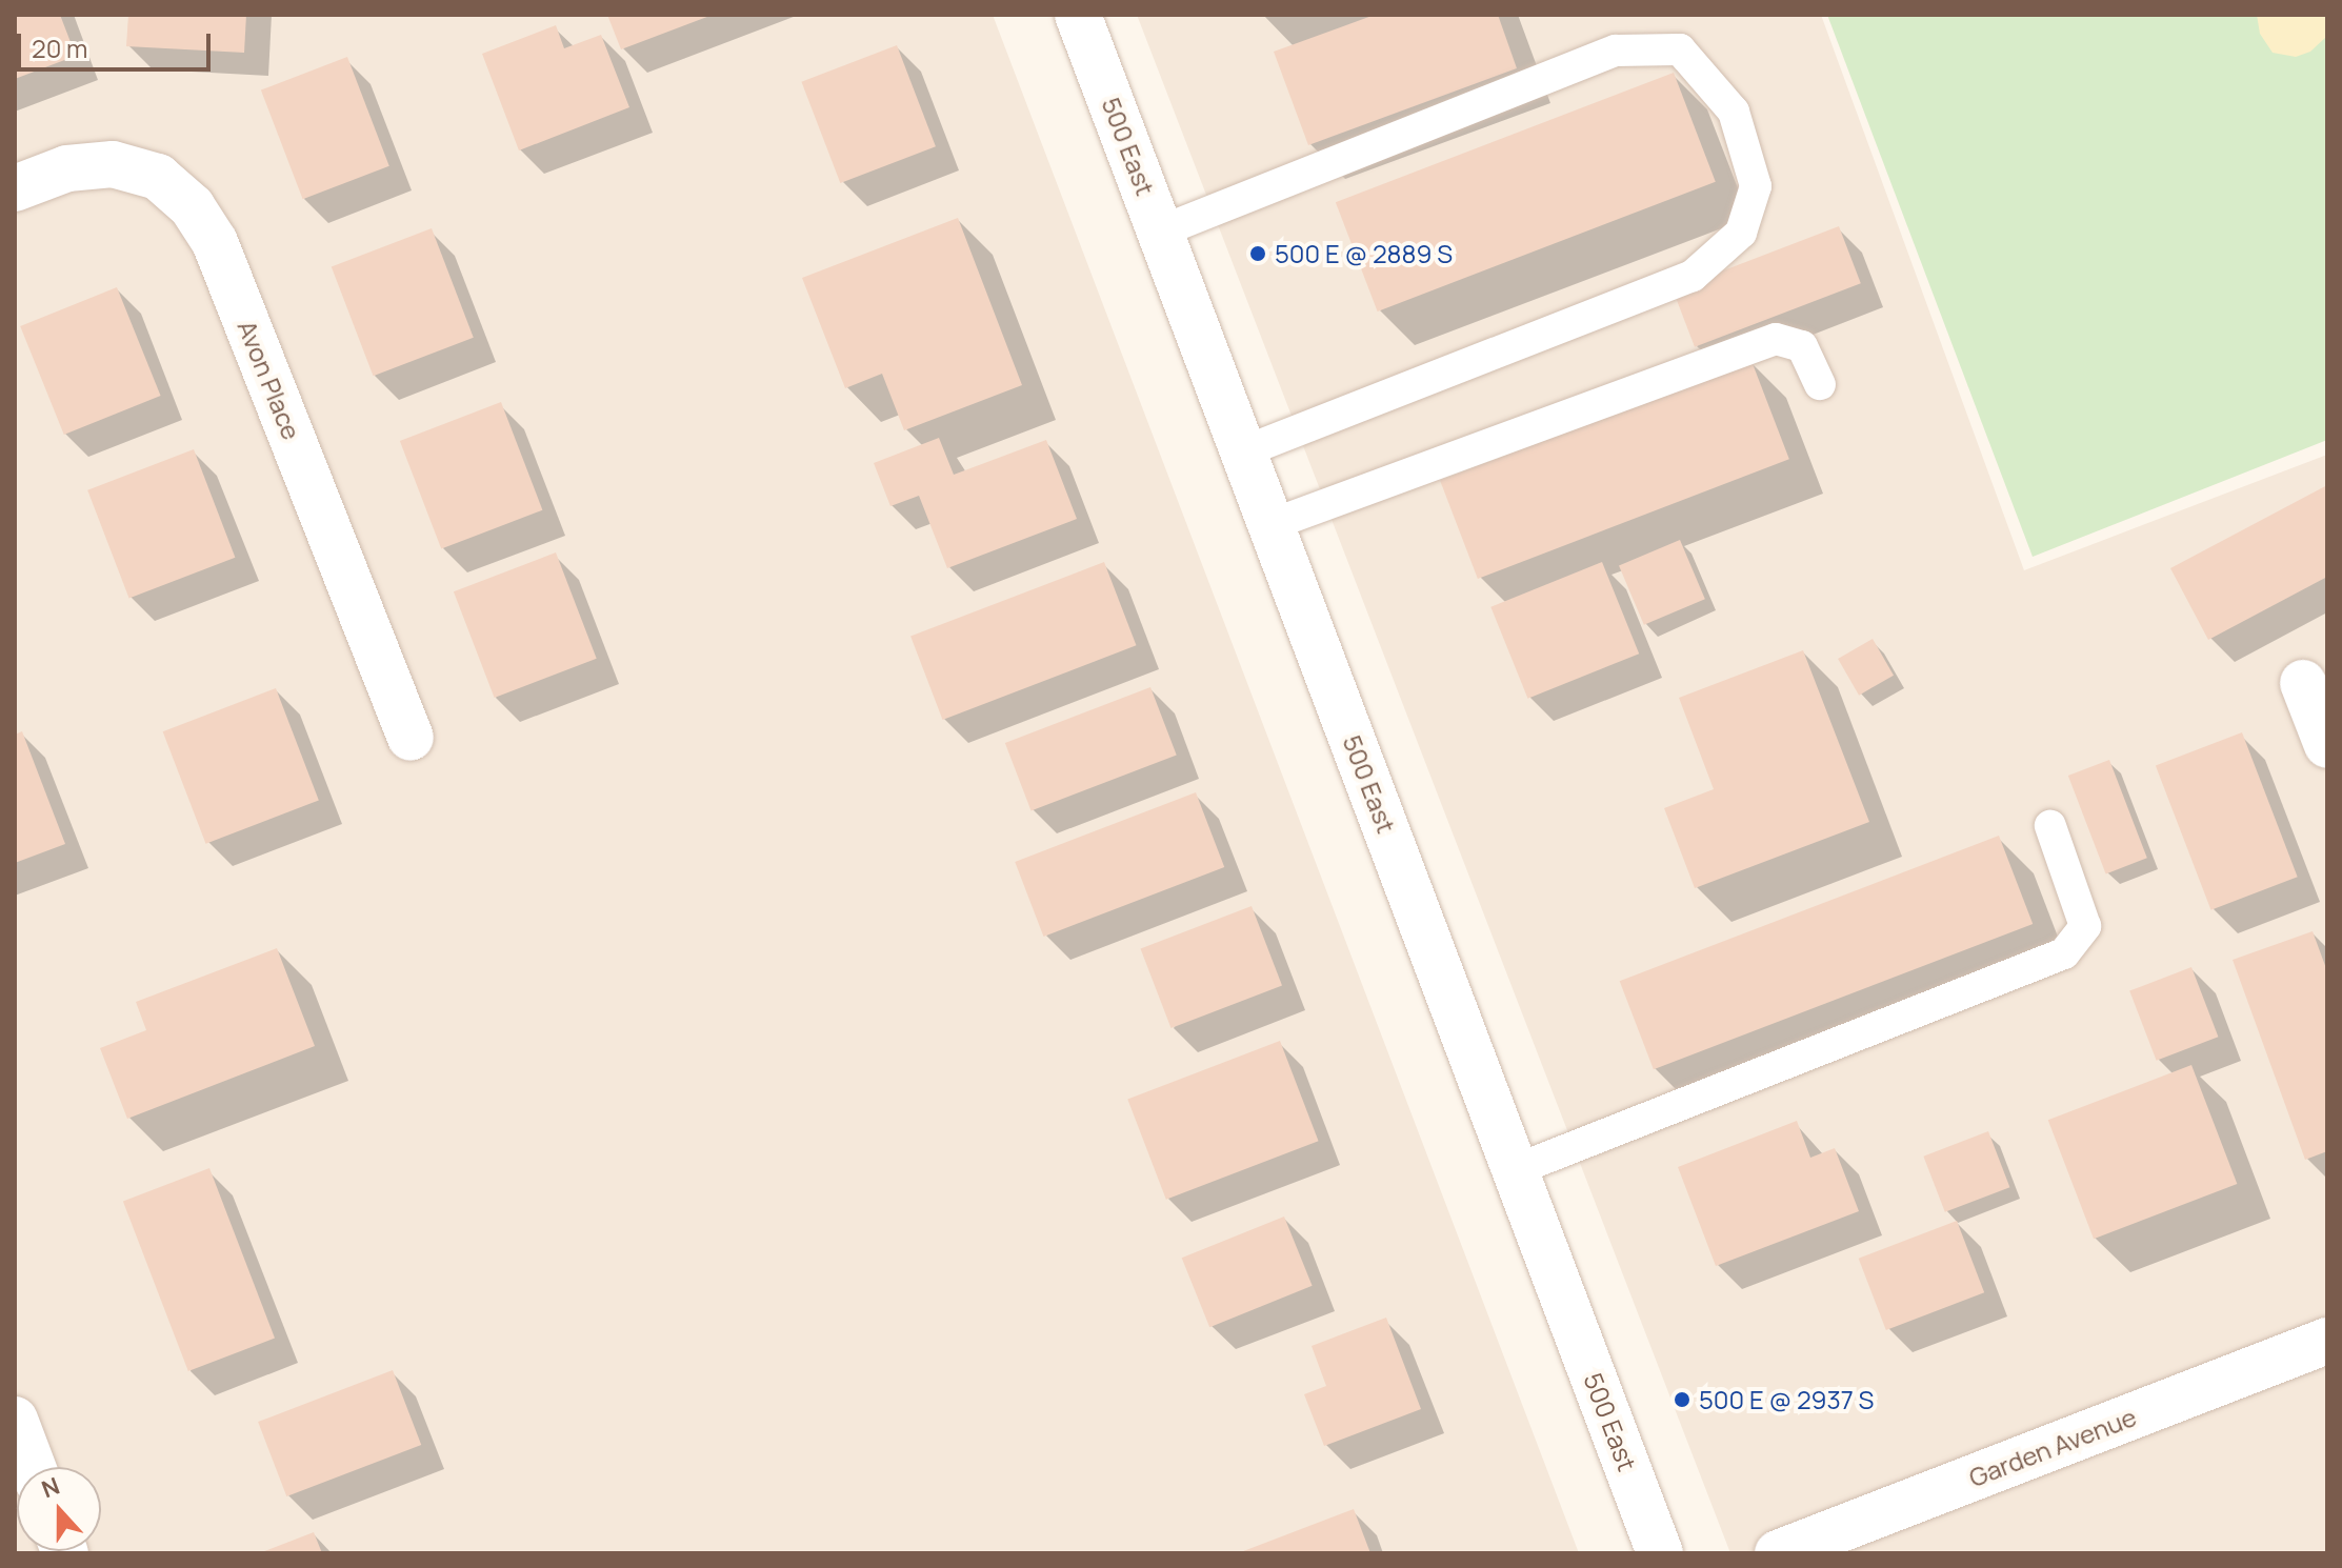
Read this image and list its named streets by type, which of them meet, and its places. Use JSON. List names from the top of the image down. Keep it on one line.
{"streets":{"street":["500 East","Avon Place","Garden Avenue"]},"places":["500 E @ 2889 S","500 E @ 2937 S"],"scale_bar":"20 m","north":"top"}
